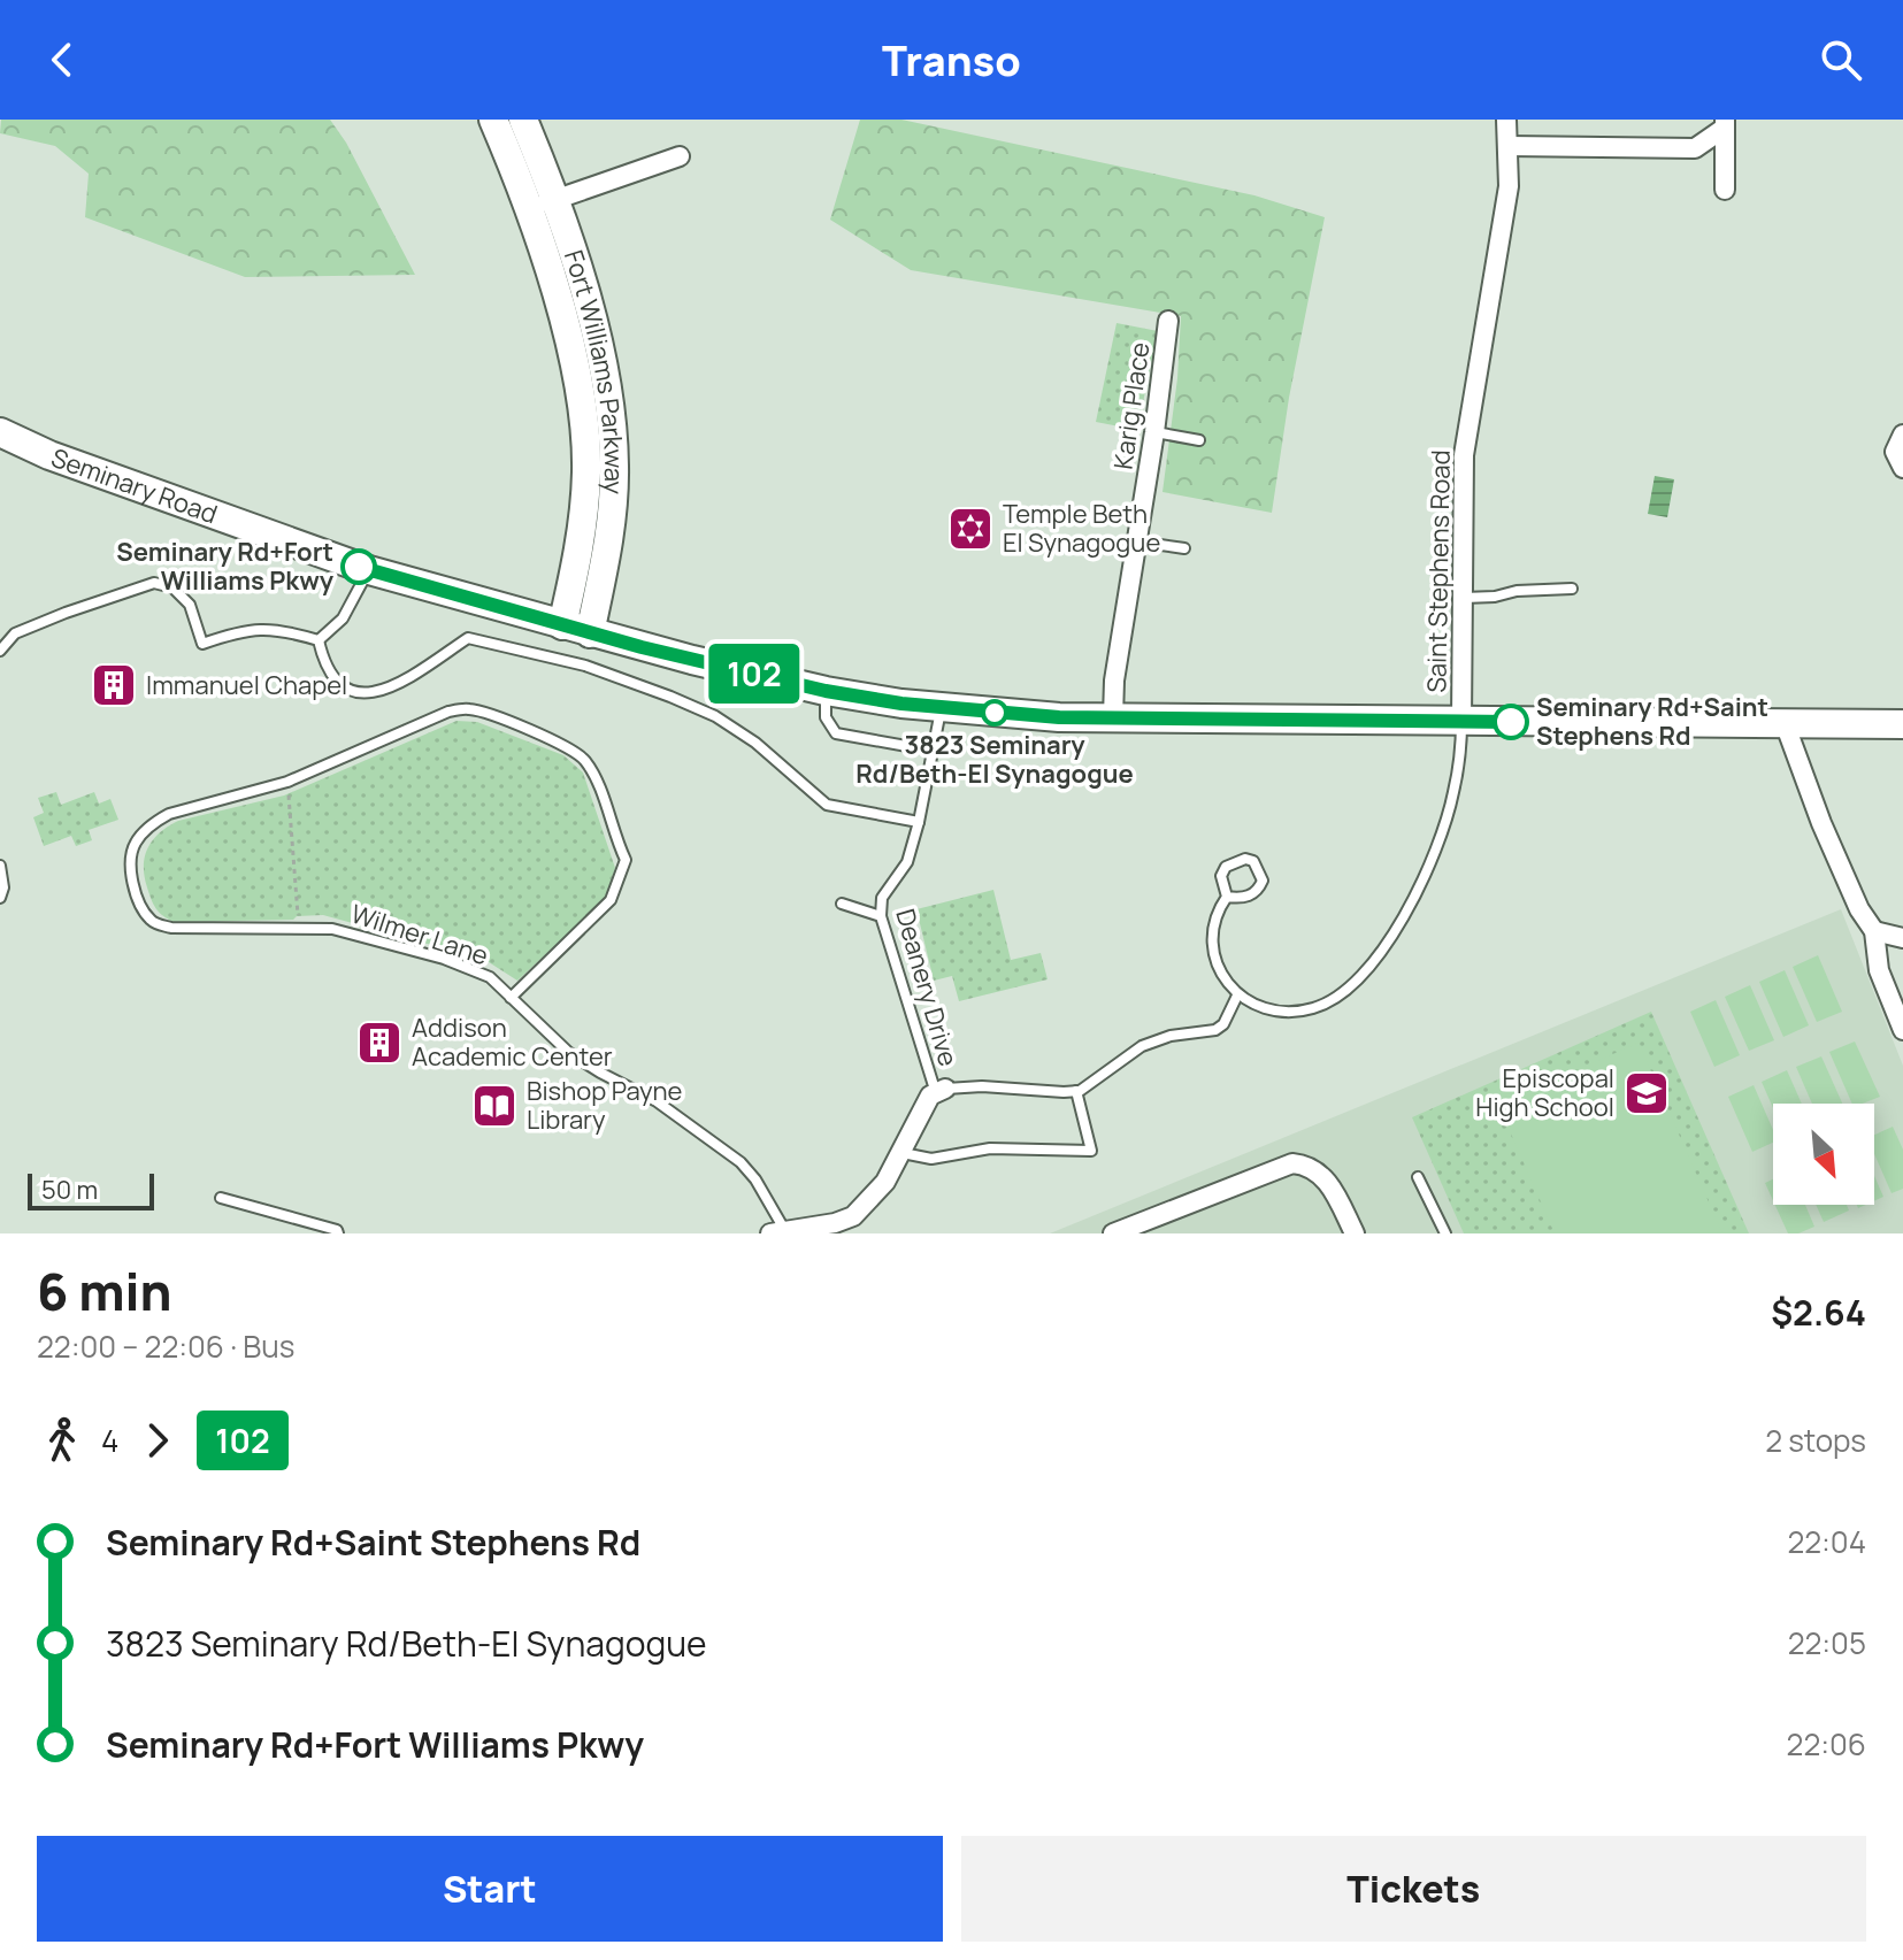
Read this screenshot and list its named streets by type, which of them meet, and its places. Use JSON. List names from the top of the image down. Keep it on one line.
{"streets":{"main road":["Fort Williams Parkway","Seminary Road"],"street":["Karig Place","Saint Stephens Road"],"lane":["Wilmer Lane","Deanery Drive"]},"crossings":[["Fort Williams Parkway","Seminary Road"],["Karig Place","Seminary Road"],["Seminary Road","Saint Stephens Road"],["Seminary Road","Deanery Drive"]],"places":{"synagogue":["Temple Beth El Synagogue"],"other":["Seminary Rd+Fort Williams Pkwy","3823 Seminary Rd/Beth-El Synagogue","Seminary Rd+Saint Stephens Rd"],"building":["Immanuel Chapel","Addison Academic Center"],"school or university":["Episcopal High School"],"library":["Bishop Payne Library"]},"lines":["bus line 102"],"scale_bar":"50 m","north":"bottom right","page":{"header":"Transo","on_map":"102","scale":"50 m","heading":["6 min","22:00 – 22:06 · Bus","$2.64"],"legs":["4","102","2 stops"],"list":[{"name":"Seminary Rd+Saint Stephens Rd","value":"22:04"},{"name":"3823 Seminary Rd/Beth-El Synagogue","value":"22:05"},{"name":"Seminary Rd+Fort Williams Pkwy","value":"22:06"}],"buttons":["Start","Tickets"]}}
